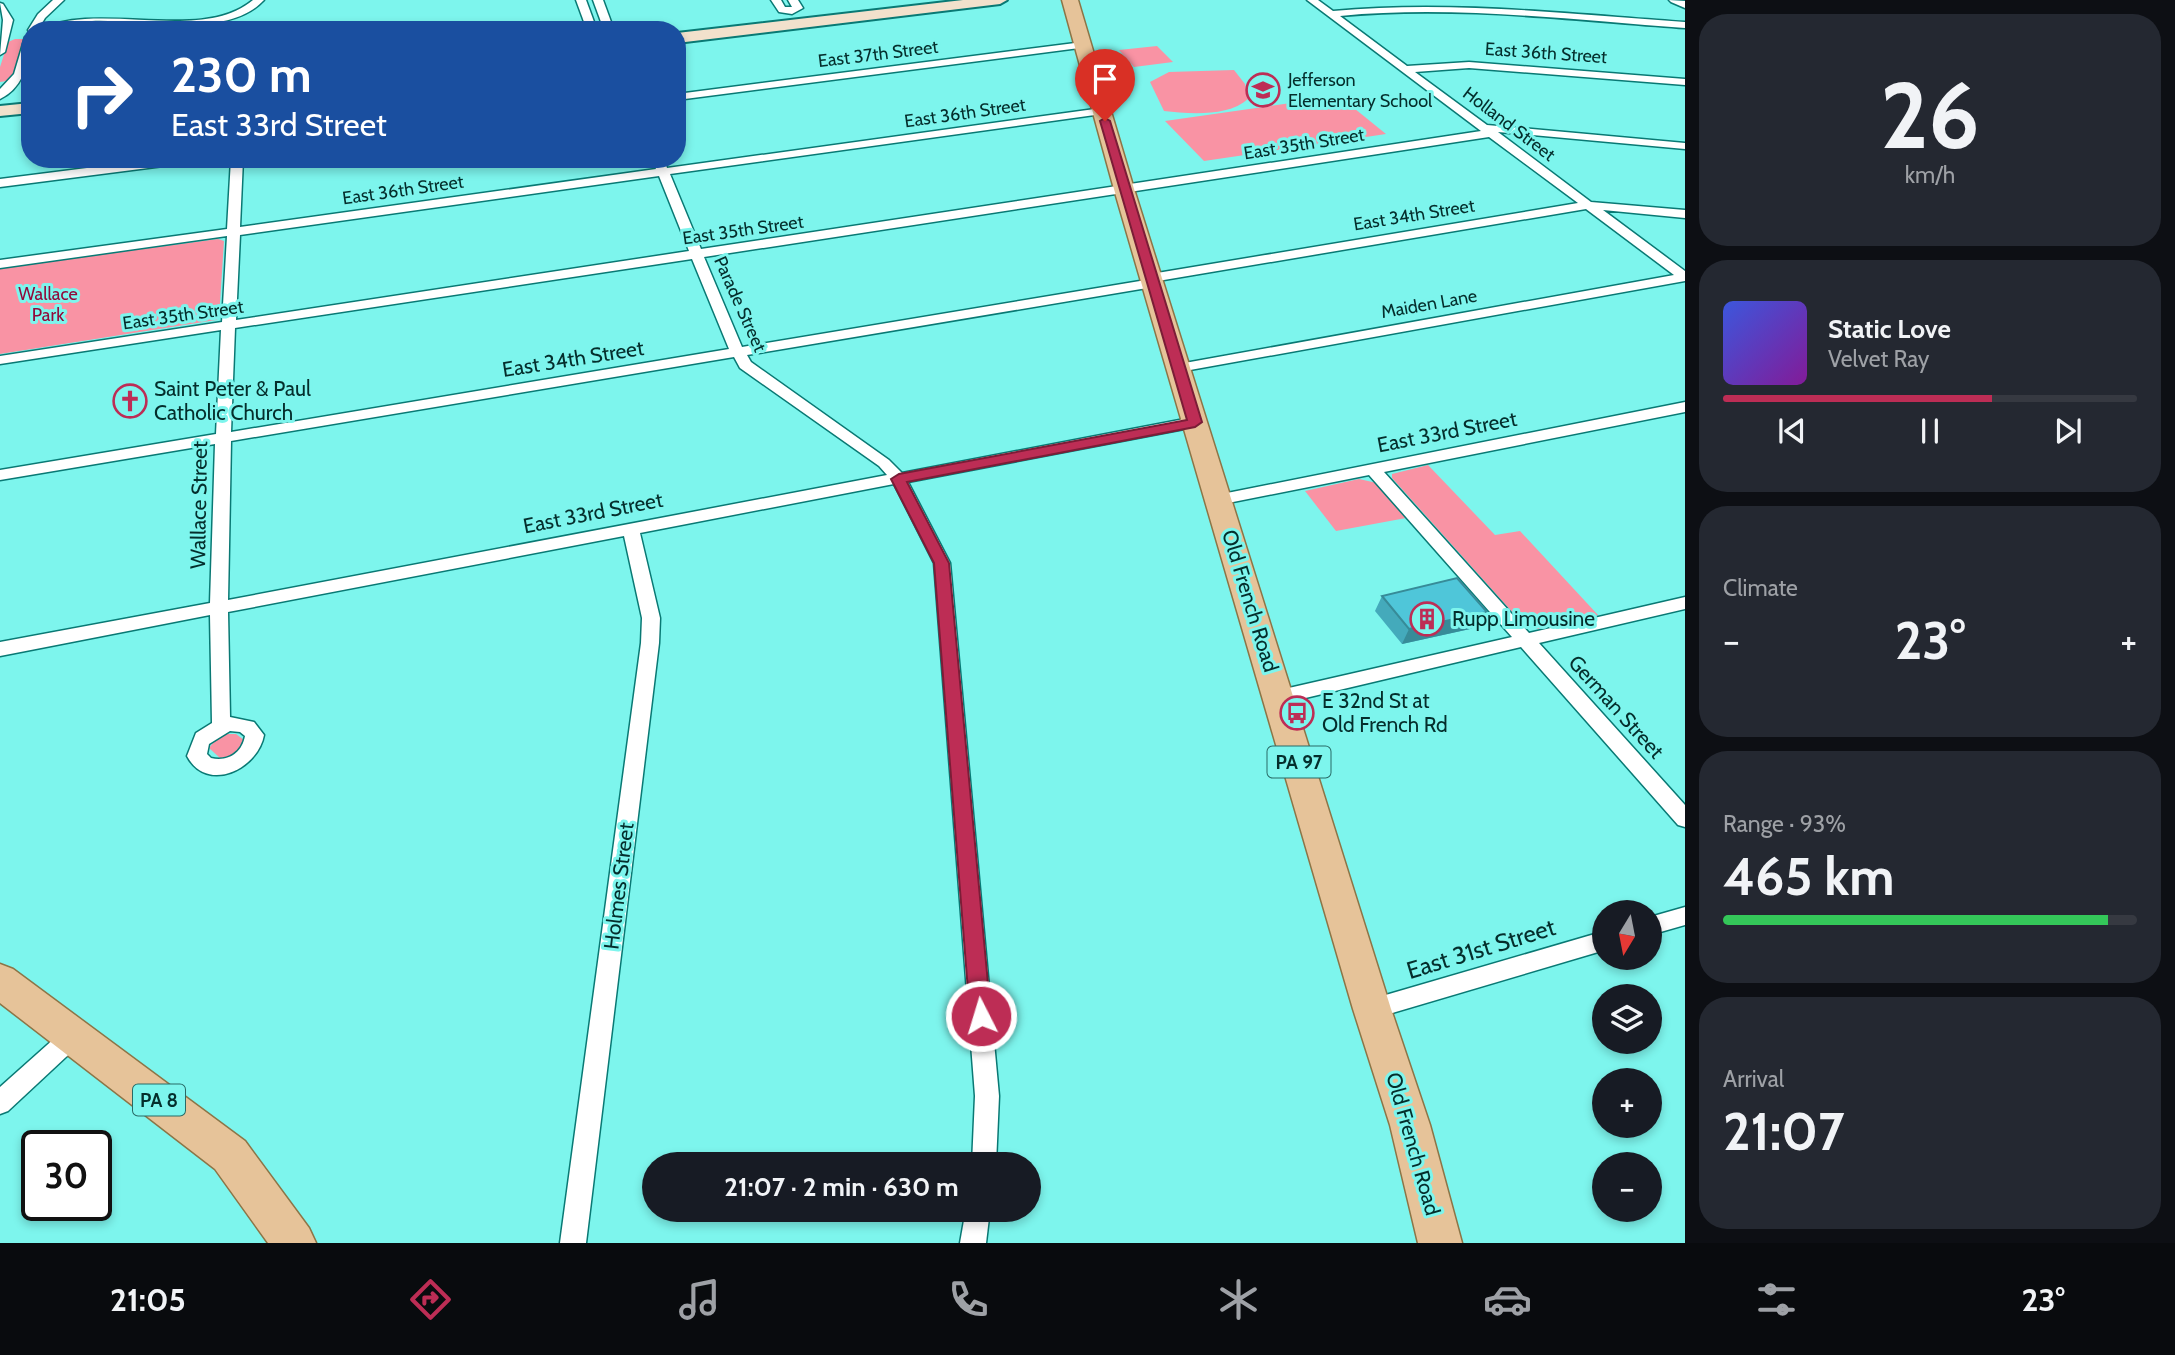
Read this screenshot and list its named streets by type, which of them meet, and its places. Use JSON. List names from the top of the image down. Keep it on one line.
{"streets":{"main road":["Old French Road","PA 97","PA 8"],"street":["East 36th Street","East 37th Street","Holland Street","East 35th Street","East 34th Street","Parade Street","Maiden Lane","East 33rd Street","Wallace Street","German Street","Holmes Street","East 31st Street"]},"crossings":[["East 36th Street","Holland Street"],["East 36th Street","Wallace Street"],["East 36th Street","Old French Road"],["East 37th Street","Old French Road"],["Holland Street","East 35th Street"],["Holland Street","East 34th Street"],["Holland Street","Maiden Lane"],["East 35th Street","Parade Street"],["East 35th Street","Wallace Street"],["East 35th Street","Old French Road"],["East 34th Street","Parade Street"],["East 34th Street","Wallace Street"],["East 34th Street","Old French Road"],["Parade Street","East 33rd Street"],["Maiden Lane","Old French Road"],["East 33rd Street","Wallace Street"],["East 33rd Street","Old French Road"],["East 33rd Street","German Street"],["East 33rd Street","Holmes Street"],["Old French Road","East 31st Street"]],"parks":["Wallace Park"],"places":{"school or university":["Jefferson Elementary School"],"church":["Saint Peter & Paul Catholic Church"],"building":["Rupp Limousine"],"bus stop":["E 32nd St at Old French Rd"]},"north":"bottom","page":{"tile":[["26","km/h"],"Climate",["Range · 93%","465 km"],["Arrival","21:07"]],"turn":["230 m","East 33rd Street"],"song":["Static Love","Velvet Ray"],"heat":["−","23°","+"],"map_buttons":["+","−"],"limit":"30","trip":"21:07 · 2 min · 630 m","tabs":["21:05","23°"]}}
